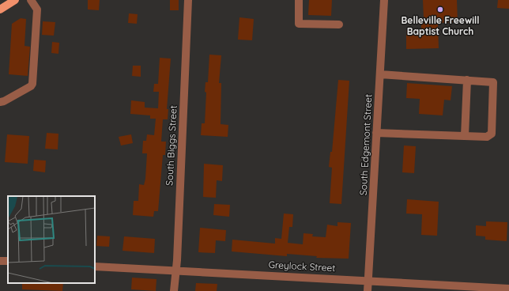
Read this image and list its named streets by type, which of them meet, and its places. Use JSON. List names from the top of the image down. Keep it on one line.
{"streets":{"street":["South Edgemont Street","South Biggs Street","Greylock Street"]},"crossings":[["South Edgemont Street","Greylock Street"],["South Biggs Street","Greylock Street"]],"places":["Belleville Freewill Baptist Church"]}
